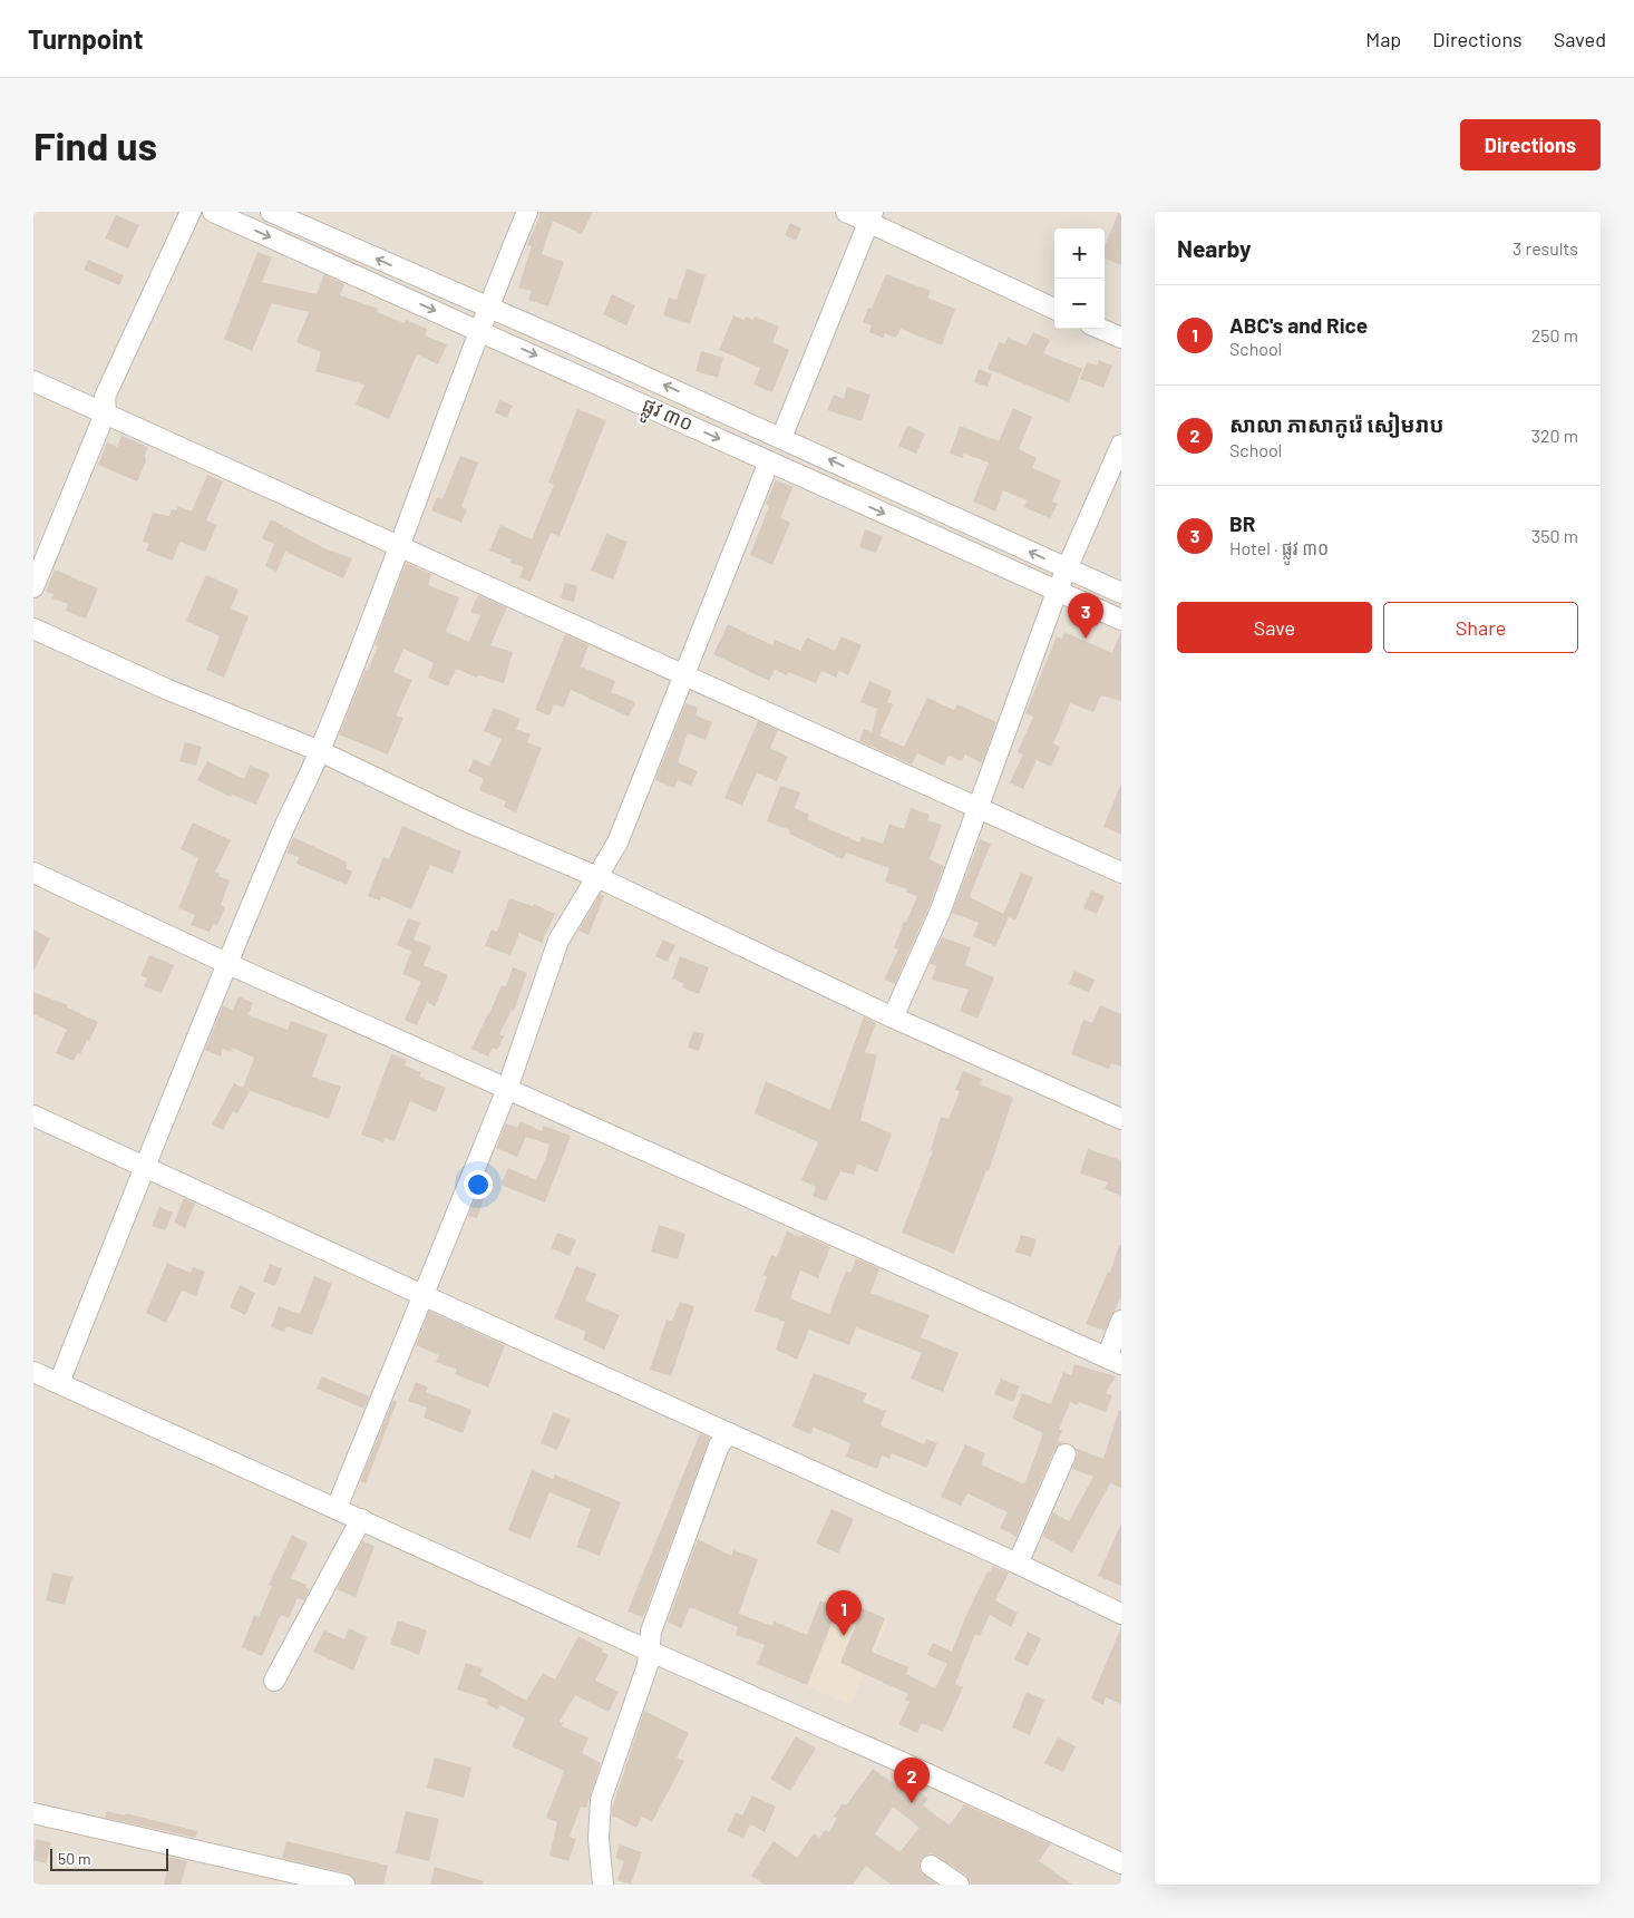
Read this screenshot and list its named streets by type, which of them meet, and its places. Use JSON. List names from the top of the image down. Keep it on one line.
{"streets":{"street":["ផ្លូវ ៣០"]},"scale_bar":"50 m","page":{"header":"Turnpoint","nav":["Map","Directions","Saved"],"buttons":["Directions",["Save","Share"]],"title":"Find us","heading":["Nearby","3 results"],"map_buttons":["+","−"],"list":[{"mark":"1","name":"ABC's and Rice","note":"School","value":"250 m"},{"mark":"2","name":"សាលា ភាសាកូរ៉េ សៀមរាប","note":"School","value":"320 m"},{"mark":"3","name":"BR","note":"Hotel · ផ្លូវ ៣០","value":"350 m"}],"pins":["3","1","2"],"scale":"50 m"}}
